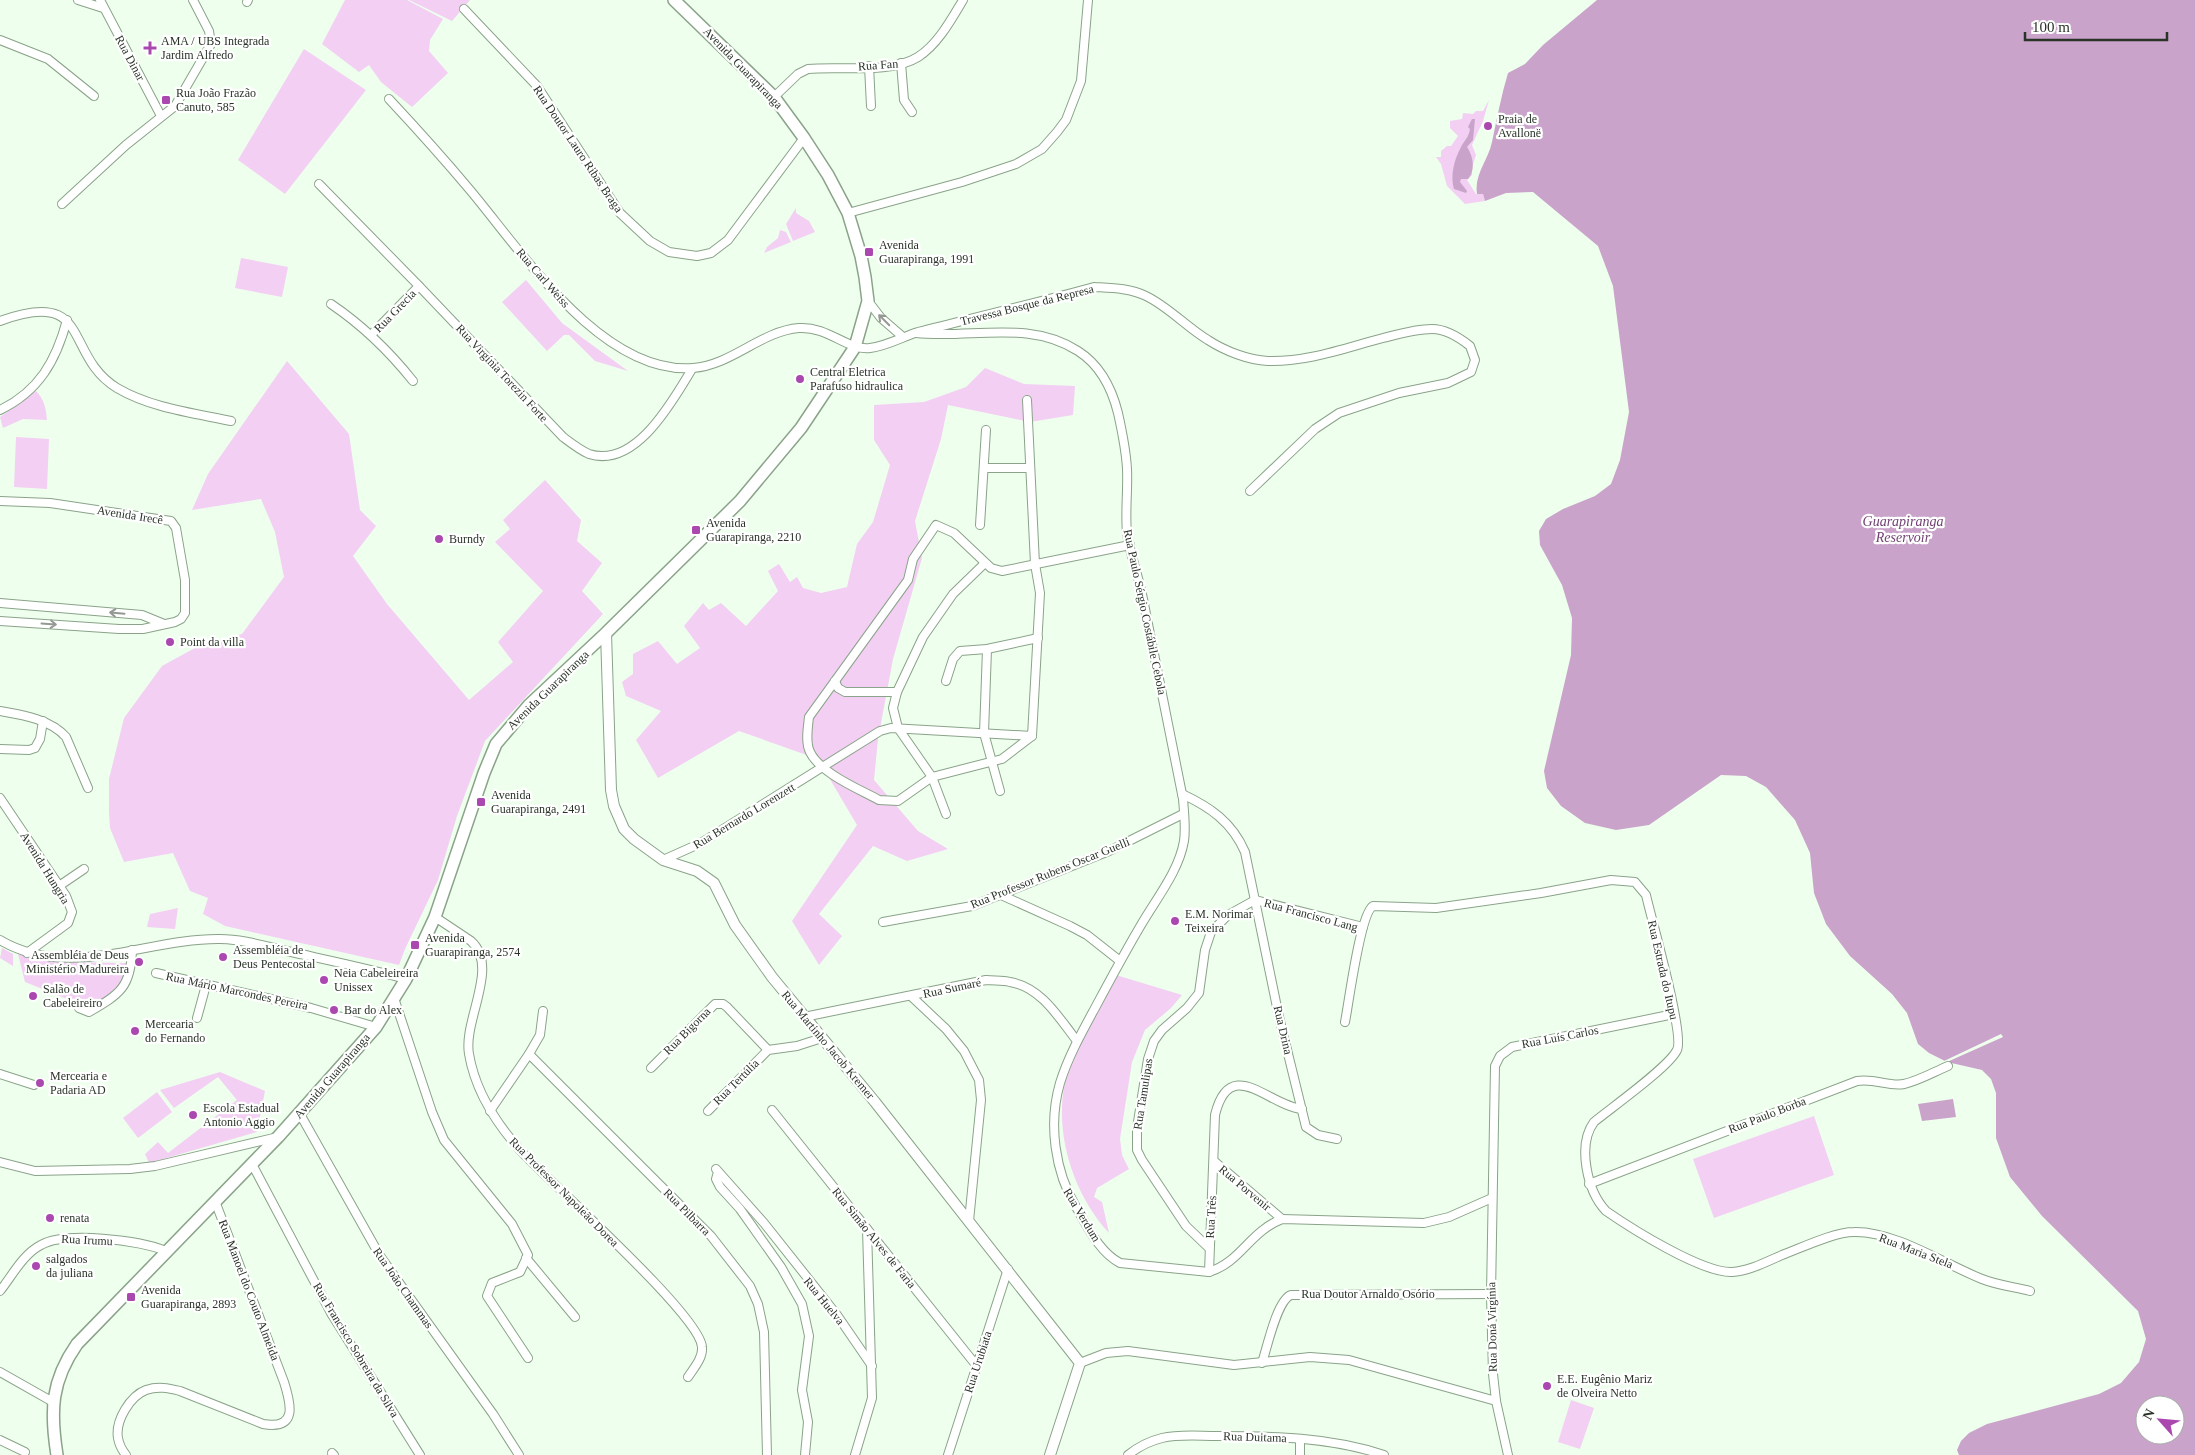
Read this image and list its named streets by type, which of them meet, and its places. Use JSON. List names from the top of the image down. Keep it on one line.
{"streets":{"main road":["Avenida Guarapiranga"],"street":["Rua Dinar","Rua Fan","Rua Doutor Lauro Ribas Braga","Rua Carl Weiss","Travessa Bosque da Represa","Rua Grecia","Rua Virgínia Torezin Forte","Avenida Irecê","Rua Paulo Sérgio Costábile Cebola","Rua Bernardo Lorenzett","Avenida Hungria","Rua Professor Rubens Oscar Guelli","Rua Francisco Lang","Rua Estrada do Itupu","Rua Sumaré","Rua Mário Marcondes Pereira","Rua Drina","Rua Bigorna","Rua Luís Carlos","Rua Martinho Jacob Kremer","Rua Tertúlia","Rua Tamulipas","Rua Paulo Borba","Rua Porvenir","Rua Professor Napoleão Dorea","Rua Pilbarra","Rua Verdum","Rua Três","Rua Simão Alves de Faria","Rua Irumu","Rua Maria Stela","Rua João Chammas","Rua Manoel do Couto Almeida","Rua Doutor Arnaldo Osório","Rua Huelva","Rua Doná Virgínia","Rua Francisco Sobreira da Silva","Rua Urubiata","Rua Duitama"]},"crossings":[["Rua Fan","Avenida Guarapiranga"],["Avenida Guarapiranga","Rua Doutor Lauro Ribas Braga"],["Avenida Guarapiranga","Rua Carl Weiss"],["Avenida Guarapiranga","Travessa Bosque da Represa"],["Avenida Guarapiranga","Rua Mário Marcondes Pereira"],["Avenida Guarapiranga","Rua Martinho Jacob Kremer"],["Avenida Guarapiranga","Rua Professor Napoleão Dorea"],["Avenida Guarapiranga","Rua Irumu"],["Avenida Guarapiranga","Rua João Chammas"],["Avenida Guarapiranga","Rua Manoel do Couto Almeida"],["Avenida Guarapiranga","Rua Francisco Sobreira da Silva"],["Rua Carl Weiss","Travessa Bosque da Represa"],["Rua Carl Weiss","Rua Virgínia Torezin Forte"],["Travessa Bosque da Represa","Rua Paulo Sérgio Costábile Cebola"],["Rua Grecia","Rua Virgínia Torezin Forte"],["Rua Paulo Sérgio Costábile Cebola","Rua Verdum"],["Rua Bernardo Lorenzett","Rua Martinho Jacob Kremer"],["Rua Professor Rubens Oscar Guelli","Rua Verdum"],["Rua Francisco Lang","Rua Estrada do Itupu"],["Rua Francisco Lang","Rua Drina"],["Rua Francisco Lang","Rua Tamulipas"],["Rua Estrada do Itupu","Rua Luís Carlos"],["Rua Estrada do Itupu","Rua Paulo Borba"],["Rua Estrada do Itupu","Rua Maria Stela"],["Rua Sumaré","Rua Martinho Jacob Kremer"],["Rua Sumaré","Rua Verdum"],["Rua Drina","Rua Tamulipas"],["Rua Drina","Rua Porvenir"],["Rua Bigorna","Rua Tertúlia"],["Rua Luís Carlos","Rua Doná Virgínia"],["Rua Martinho Jacob Kremer","Rua Tertúlia"],["Rua Martinho Jacob Kremer","Rua Urubiata"],["Rua Tamulipas","Rua Três"],["Rua Porvenir","Rua Três"],["Rua Verdum","Rua Três"],["Rua Simão Alves de Faria","Rua Urubiata"],["Rua Doutor Arnaldo Osório","Rua Doná Virgínia"]],"water":["Guarapiranga Reservoir"],"places":{"health":["AMA / UBS Integrada Jardim Alfredo"],"transit":["Rua João Frazão Canuto, 585","Avenida Guarapiranga, 1991","Avenida Guarapiranga, 2210","Avenida Guarapiranga, 2491","Avenida Guarapiranga, 2574","Avenida Guarapiranga, 2893"],"other":["Praia de Avallonë","Central Eletrica Parafuso hidraulica","Burndy","Point da villa","E.M. Norimar Teixeira","Assembléia de Deus Pentecostal","Assembléia de Deus Ministério Madureira","Neia Cabeleireira Unissex","Salão de Cabeleireiro","Bar do Alex","Mercearia do Fernando","Mercearia e Padaria AD","Escola Estadual Antonio Aggio","renata","salgados da juliana","E.E. Eugênio Mariz de Olveira Netto"]},"scale_bar":"100 m","north":"top left"}
